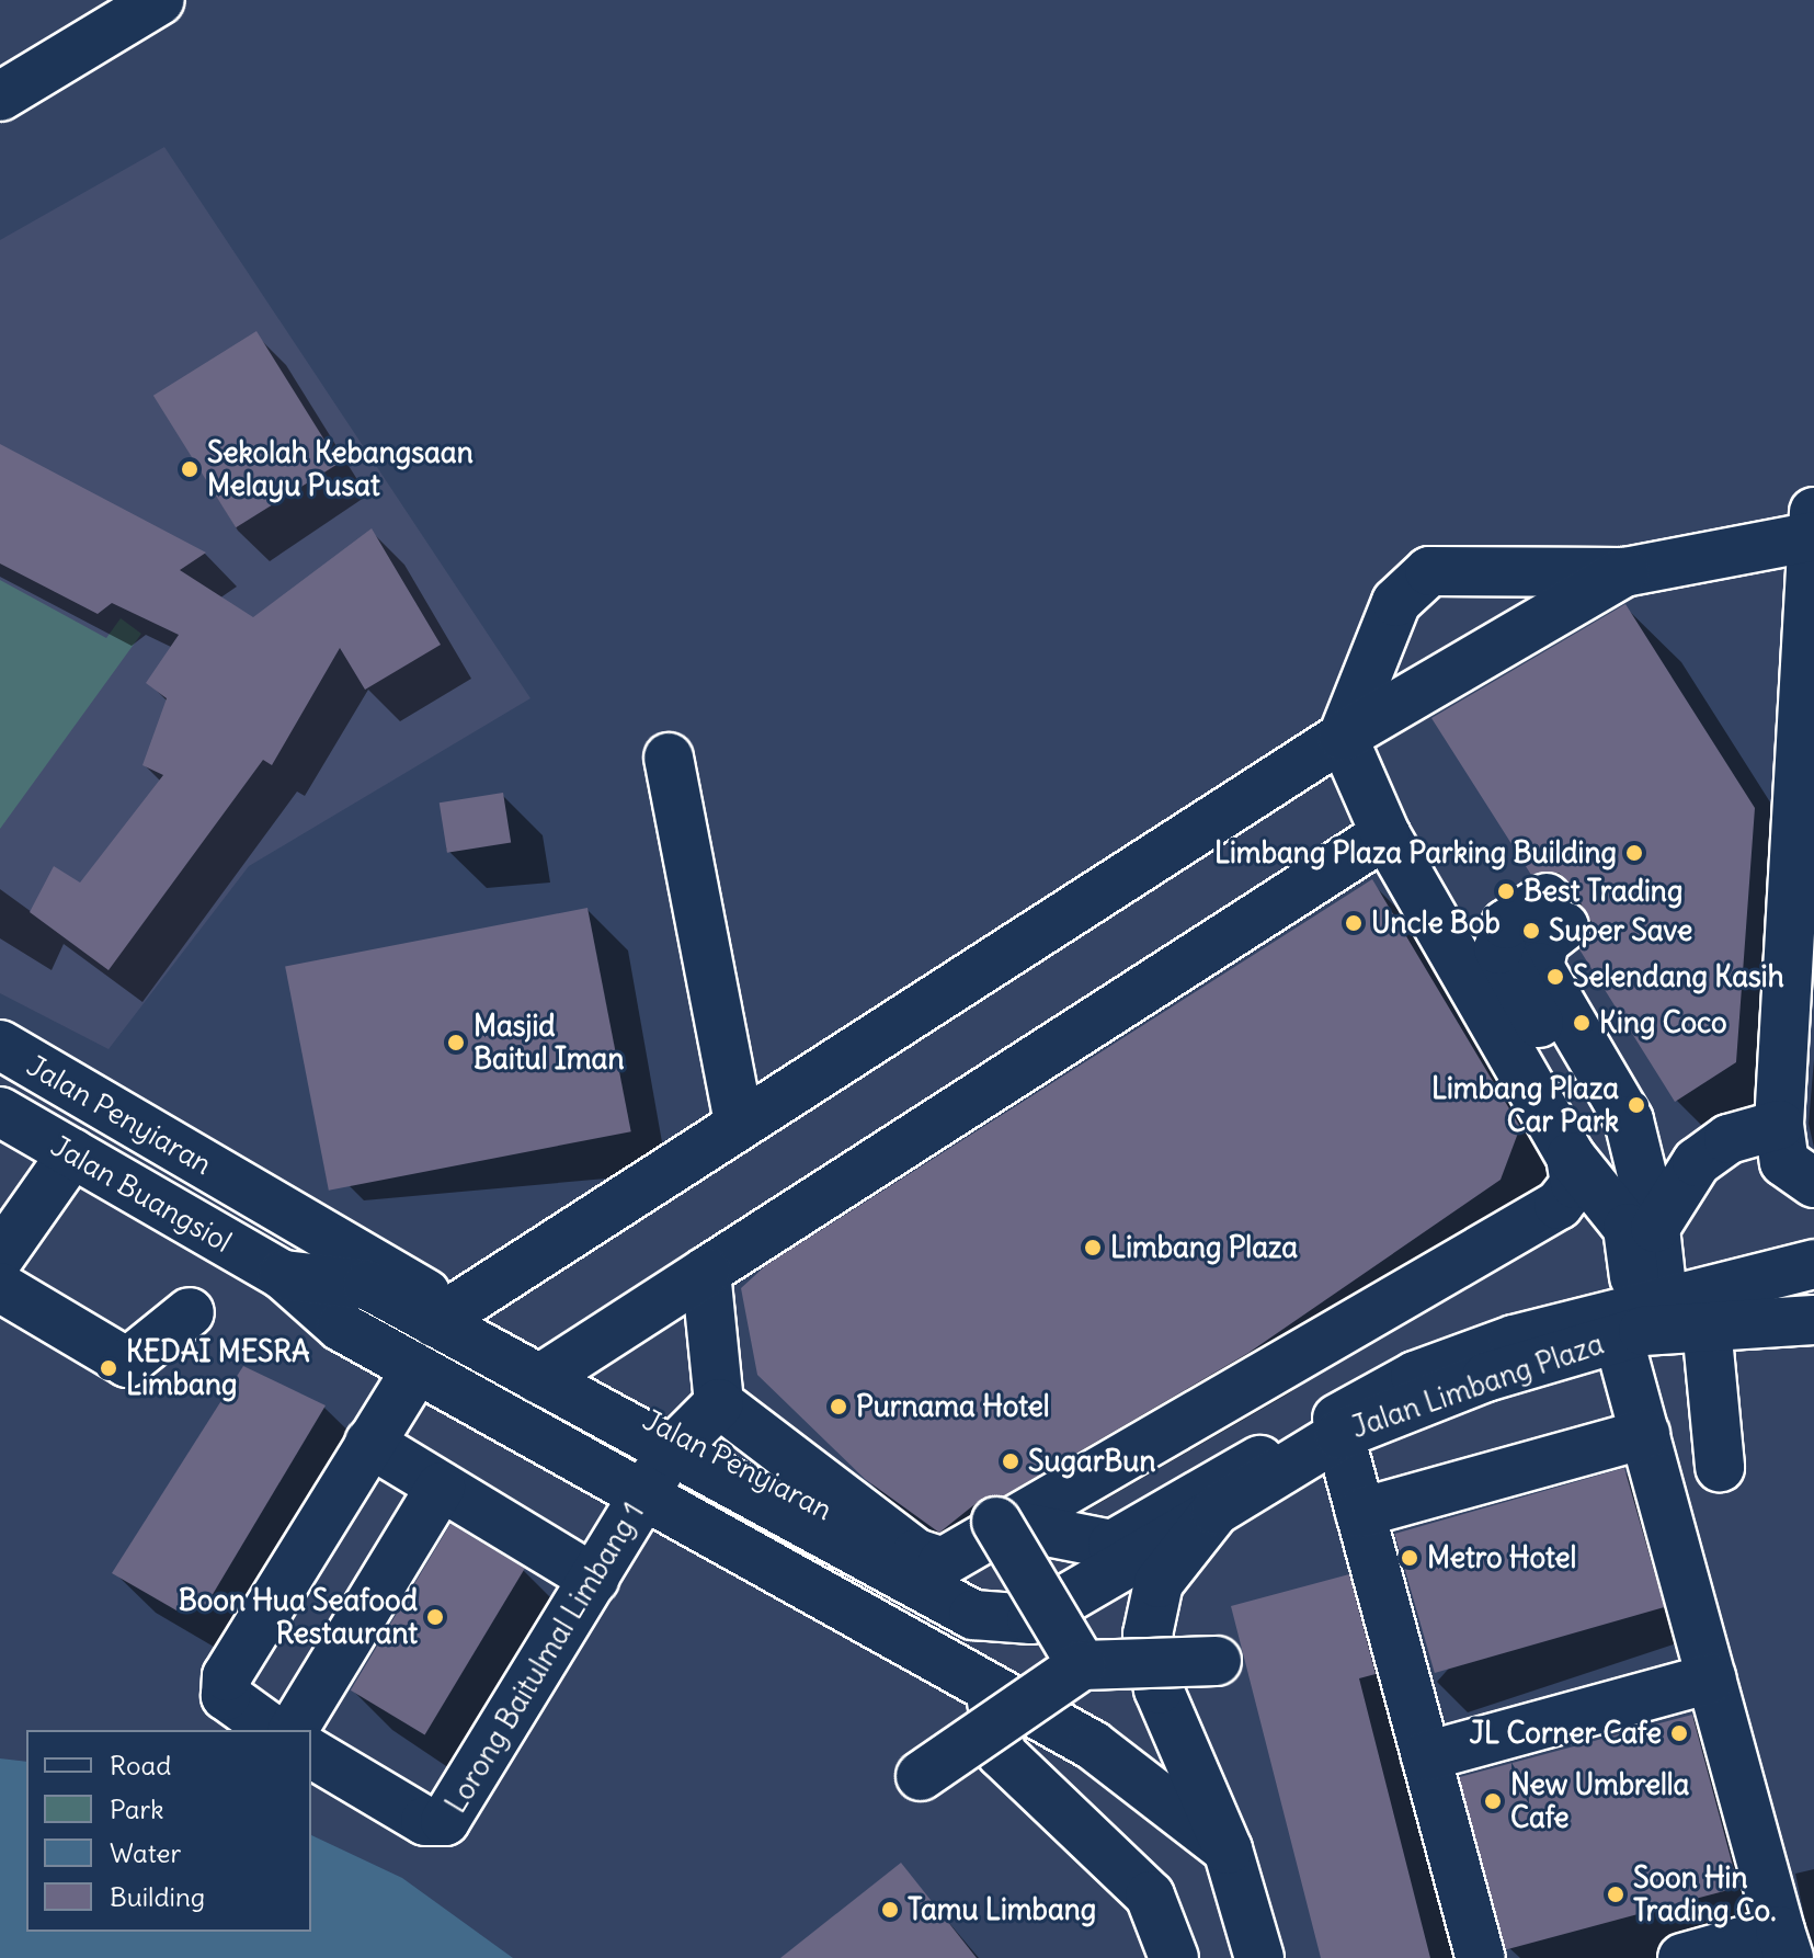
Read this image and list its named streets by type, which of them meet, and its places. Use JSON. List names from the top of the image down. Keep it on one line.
{"streets":{"main road":["Jalan Penyiaran","Jalan Buangsiol","Jalan Limbang Plaza","Lorong Baitulmal Limbang 1"]},"crossings":[["Jalan Penyiaran","Lorong Baitulmal Limbang 1"]],"places":["Sekolah Kebangsaan Melayu Pusat","Limbang Plaza Parking Building","Best Trading","Uncle Bob","Super Save","Selendang Kasih","King Coco","Masjid Baitul Iman","Limbang Plaza Car Park","Limbang Plaza","KEDAI MESRA Limbang","Purnama Hotel","SugarBun","Metro Hotel","Boon Hua Seafood Restaurant","JL Corner Cafe","New Umbrella Cafe","Soon Hin Trading Co.","Tamu Limbang"],"legend":["Road","Park","Water","Building"]}
